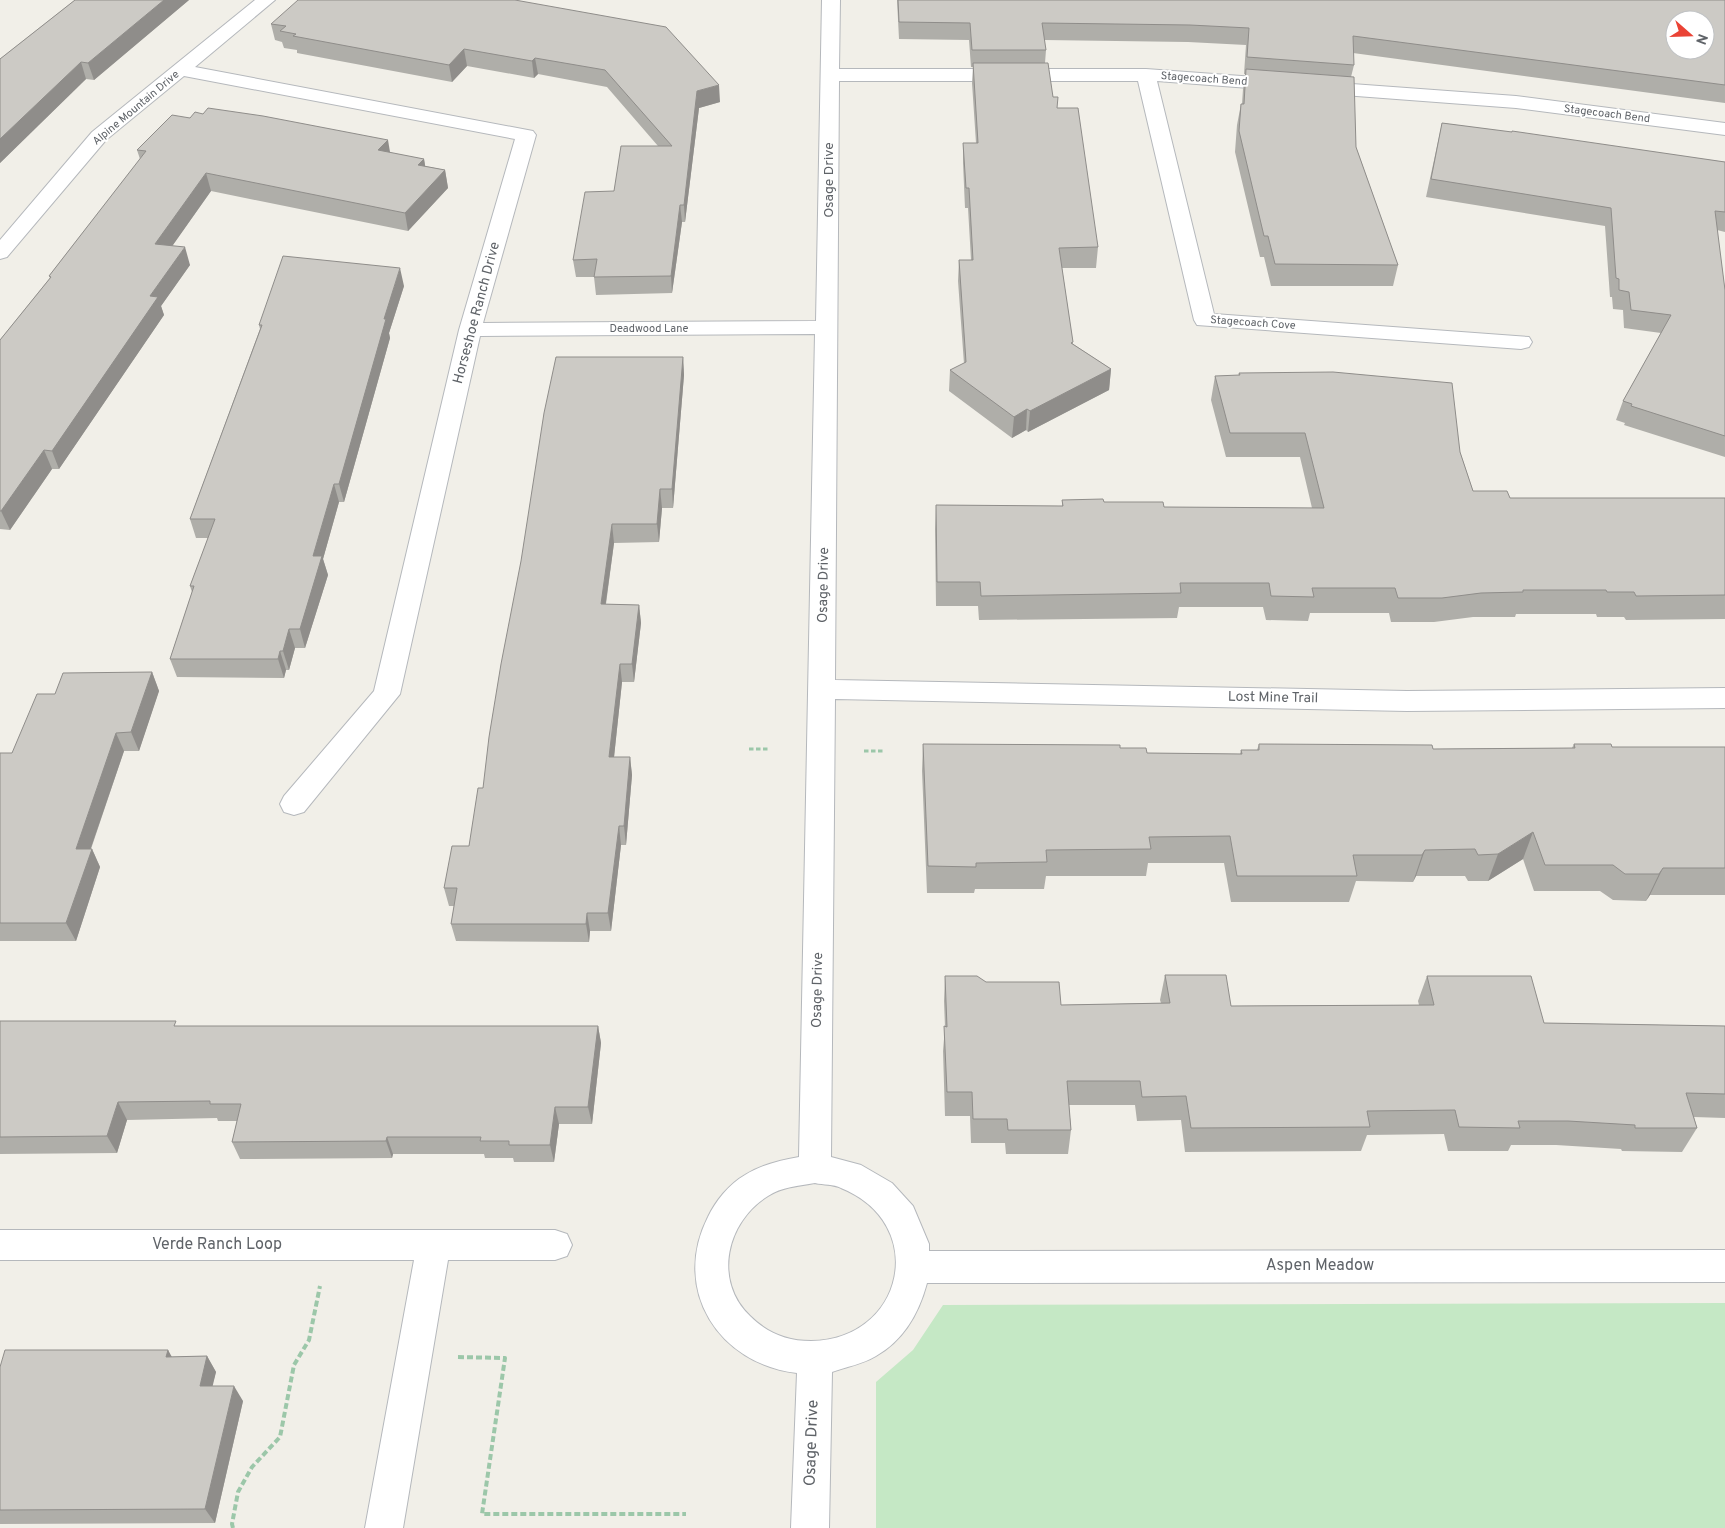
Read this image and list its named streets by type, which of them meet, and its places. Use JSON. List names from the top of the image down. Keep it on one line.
{"streets":{"street":["Stagecoach Bend","Alpine Mountain Drive","Osage Drive","Horseshoe Ranch Drive","Stagecoach Cove","Deadwood Lane","Lost Mine Trail","Verde Ranch Loop","Aspen Meadow"]},"crossings":[["Stagecoach Bend","Osage Drive"],["Stagecoach Bend","Stagecoach Cove"],["Alpine Mountain Drive","Horseshoe Ranch Drive"],["Osage Drive","Deadwood Lane"],["Osage Drive","Lost Mine Trail"],["Horseshoe Ranch Drive","Deadwood Lane"]],"north":"right"}
